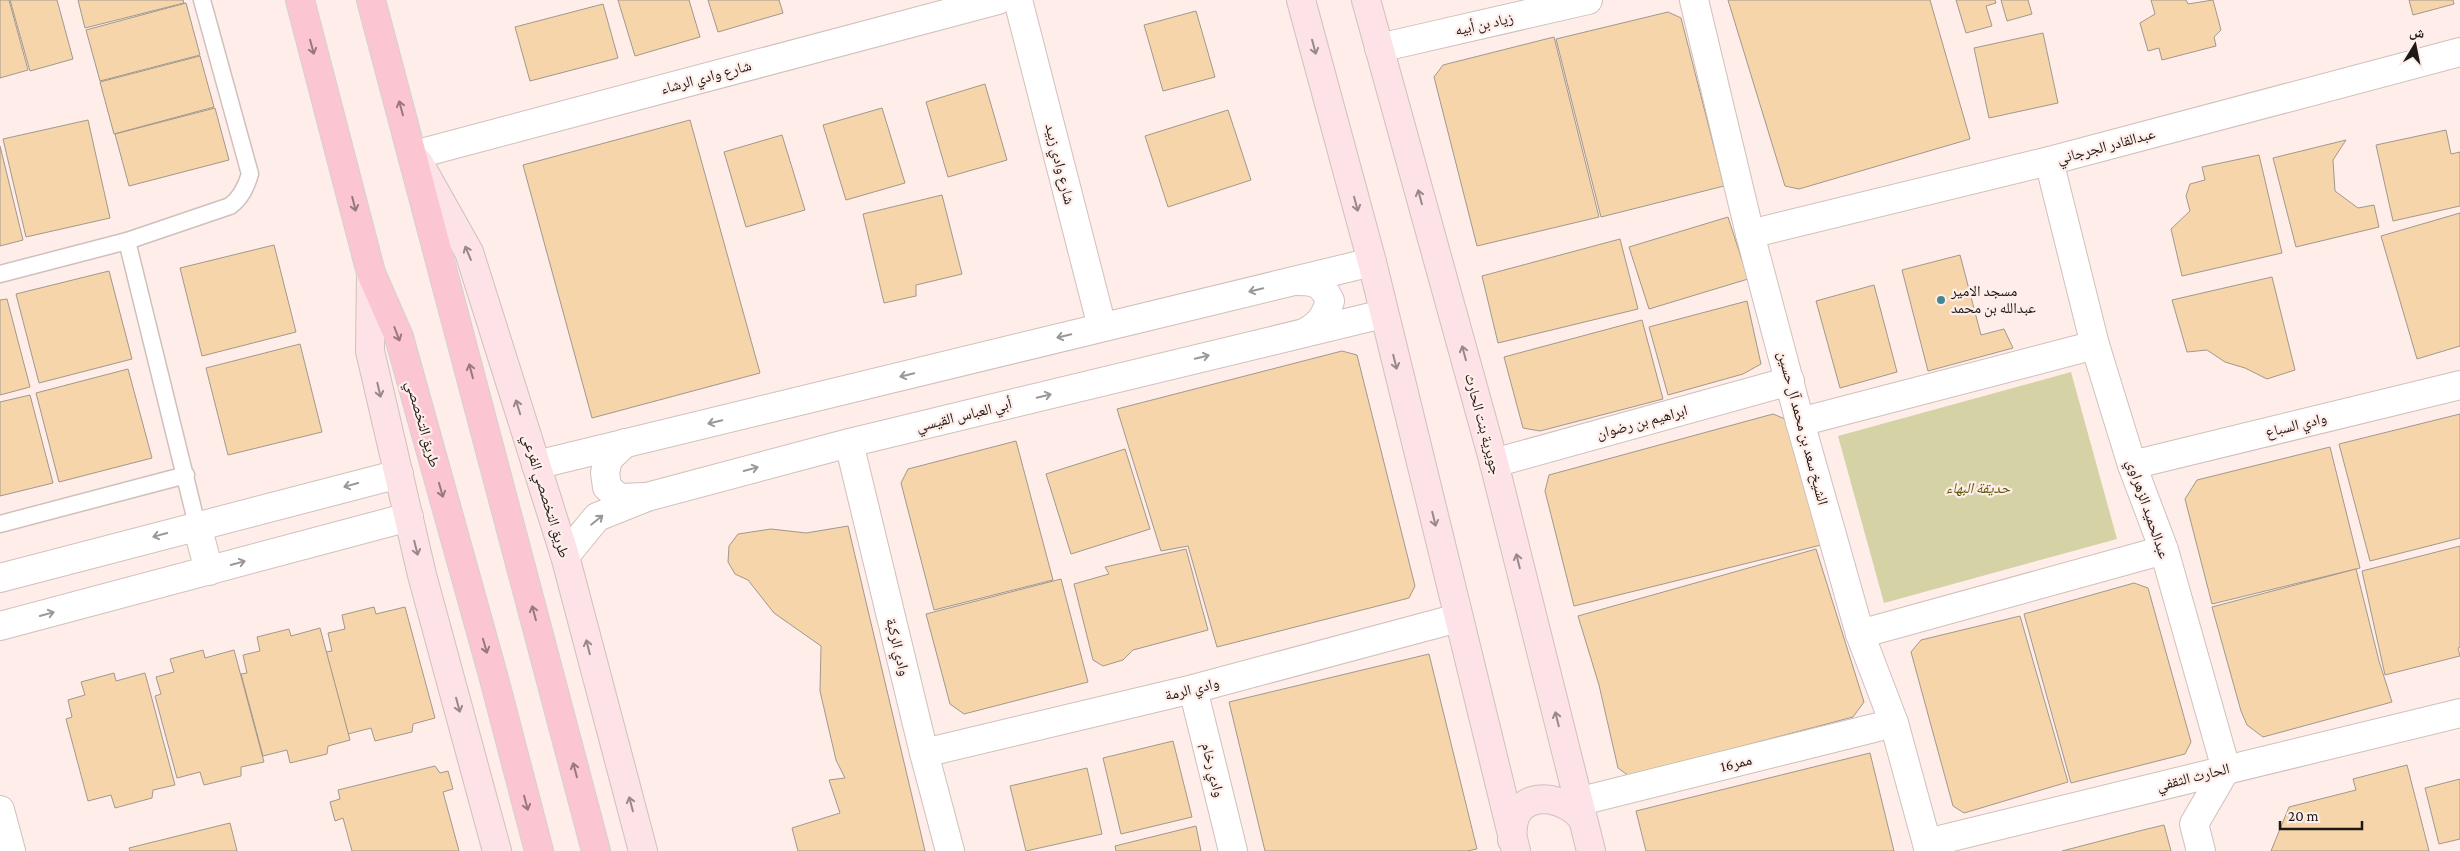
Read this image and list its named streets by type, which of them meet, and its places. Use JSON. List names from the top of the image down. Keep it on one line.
{"streets":{"main road":["طريق التخصصي"],"street":["زياد بن أبيه","شارع وادي الرشاء","عبدالقادر الجرجاني","شارع وادي زبيد","أبي العباس القيسي","ابراهيم بن رضوان","جويرية بنت الحارث","وادي السباع","الشيخ سعد بن محمد آل حسين","طريق التخصصي الفرعي","عبدالحميد الزهراوي","وادي الركبة","وادي الرمة","ممر16","وادي رخام","الحارث الثقفي"]},"crossings":[["زياد بن أبيه","جويرية بنت الحارث"],["شارع وادي الرشاء","طريق التخصصي الفرعي"],["عبدالقادر الجرجاني","الشيخ سعد بن محمد آل حسين"],["عبدالقادر الجرجاني","عبدالحميد الزهراوي"],["أبي العباس القيسي","طريق التخصصي الفرعي"],["أبي العباس القيسي","وادي الركبة"],["ابراهيم بن رضوان","جويرية بنت الحارث"],["ابراهيم بن رضوان","الشيخ سعد بن محمد آل حسين"],["جويرية بنت الحارث","ممر16"],["وادي السباع","عبدالحميد الزهراوي"],["الشيخ سعد بن محمد آل حسين","ممر16"],["الشيخ سعد بن محمد آل حسين","الحارث الثقفي"],["عبدالحميد الزهراوي","الحارث الثقفي"],["وادي الركبة","وادي الرمة"],["وادي الرمة","وادي رخام"]],"parks":["حديقة البهاء"],"places":["مسجد الامير عبدالله بن محمد"],"scale_bar":"20 m","north":"top"}
